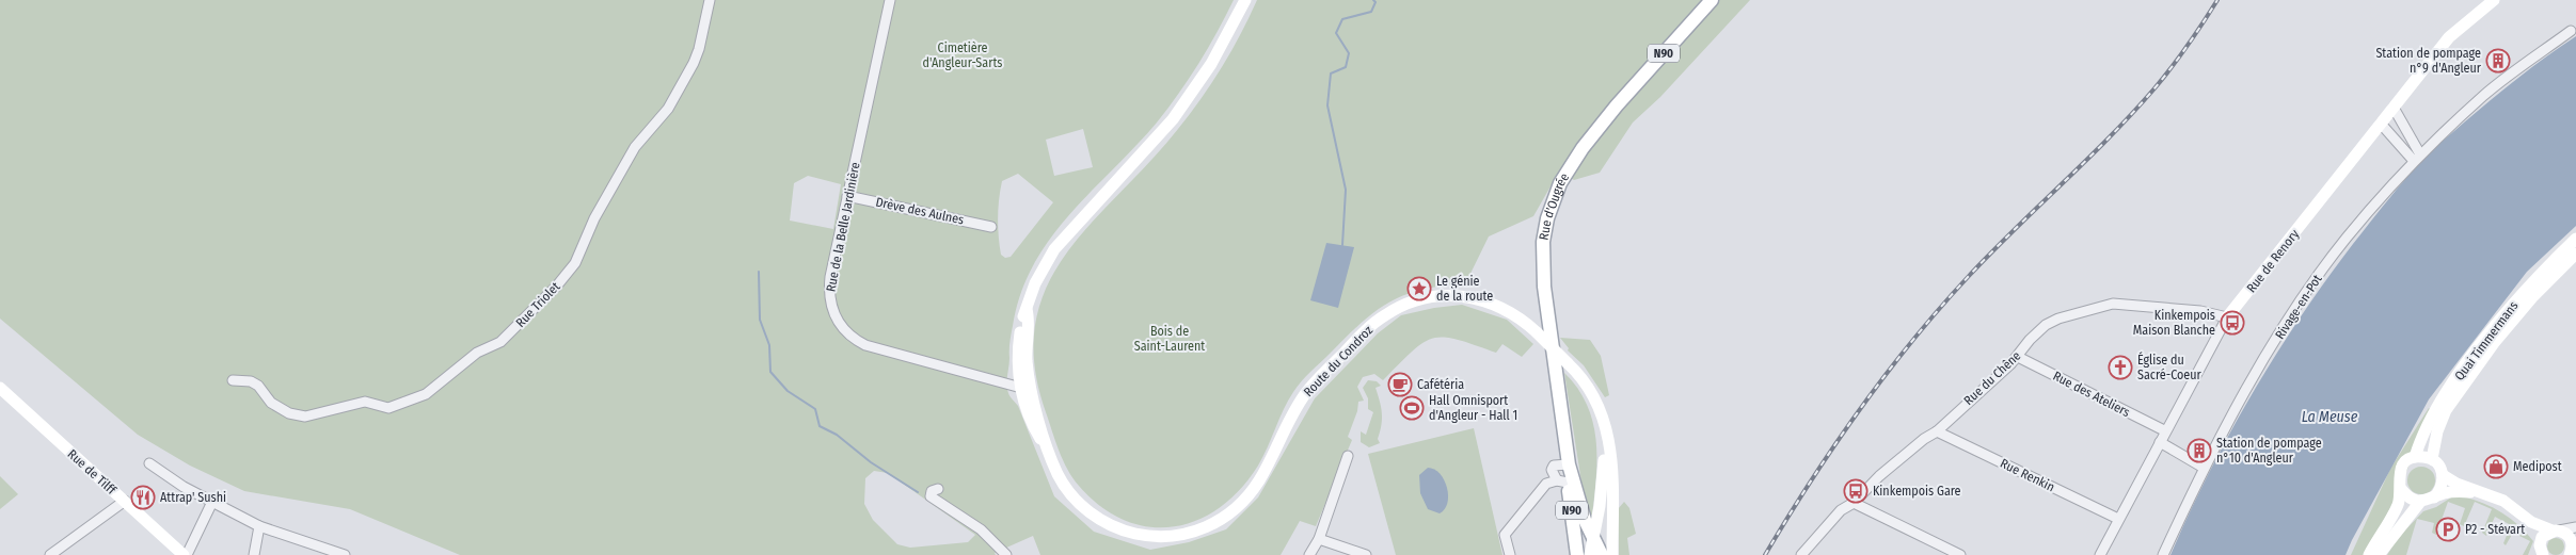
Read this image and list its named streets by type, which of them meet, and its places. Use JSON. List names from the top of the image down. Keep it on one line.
{"streets":{"main road":["N90","Rue d'Ougrée","Rue de Renory","Quai Timmermans","Route du Condroz","Rue de Tilff"],"street":["Drève des Aulnes","Rue de la Belle Jardinière","Rue Triolet","Rivage-en-Pot","Rue du Chêne","Rue des Ateliers","Rue Renkin"]},"crossings":[["Rue d'Ougrée","Route du Condroz"],["Drève des Aulnes","Rue de la Belle Jardinière"],["Rue de la Belle Jardinière","Route du Condroz"],["Rue de Renory","Rue du Chêne"],["Rue de Renory","Rue des Ateliers"],["Rue de Renory","Rue Renkin"],["Rue du Chêne","Rue des Ateliers"],["Rue du Chêne","Rue Renkin"]],"water":["La Meuse"],"parks":["Cimetière d'Angleur-Sarts","Bois de Saint-Laurent"],"places":{"building":["Station de pompage n°9 d'Angleur","Station de pompage n°10 d'Angleur"],"place":["Le génie de la route"],"bus stop":["Kinkempois Maison Blanche","Kinkempois Gare"],"church":["Église du Sacré-Coeur"],"cafe":["Cafétéria"],"sports":["Hall Omnisport d'Angleur - Hall 1"],"shop":["Medipost"],"restaurant":["Attrap' Sushi"],"parking":["P2 - Stévart"]}}
